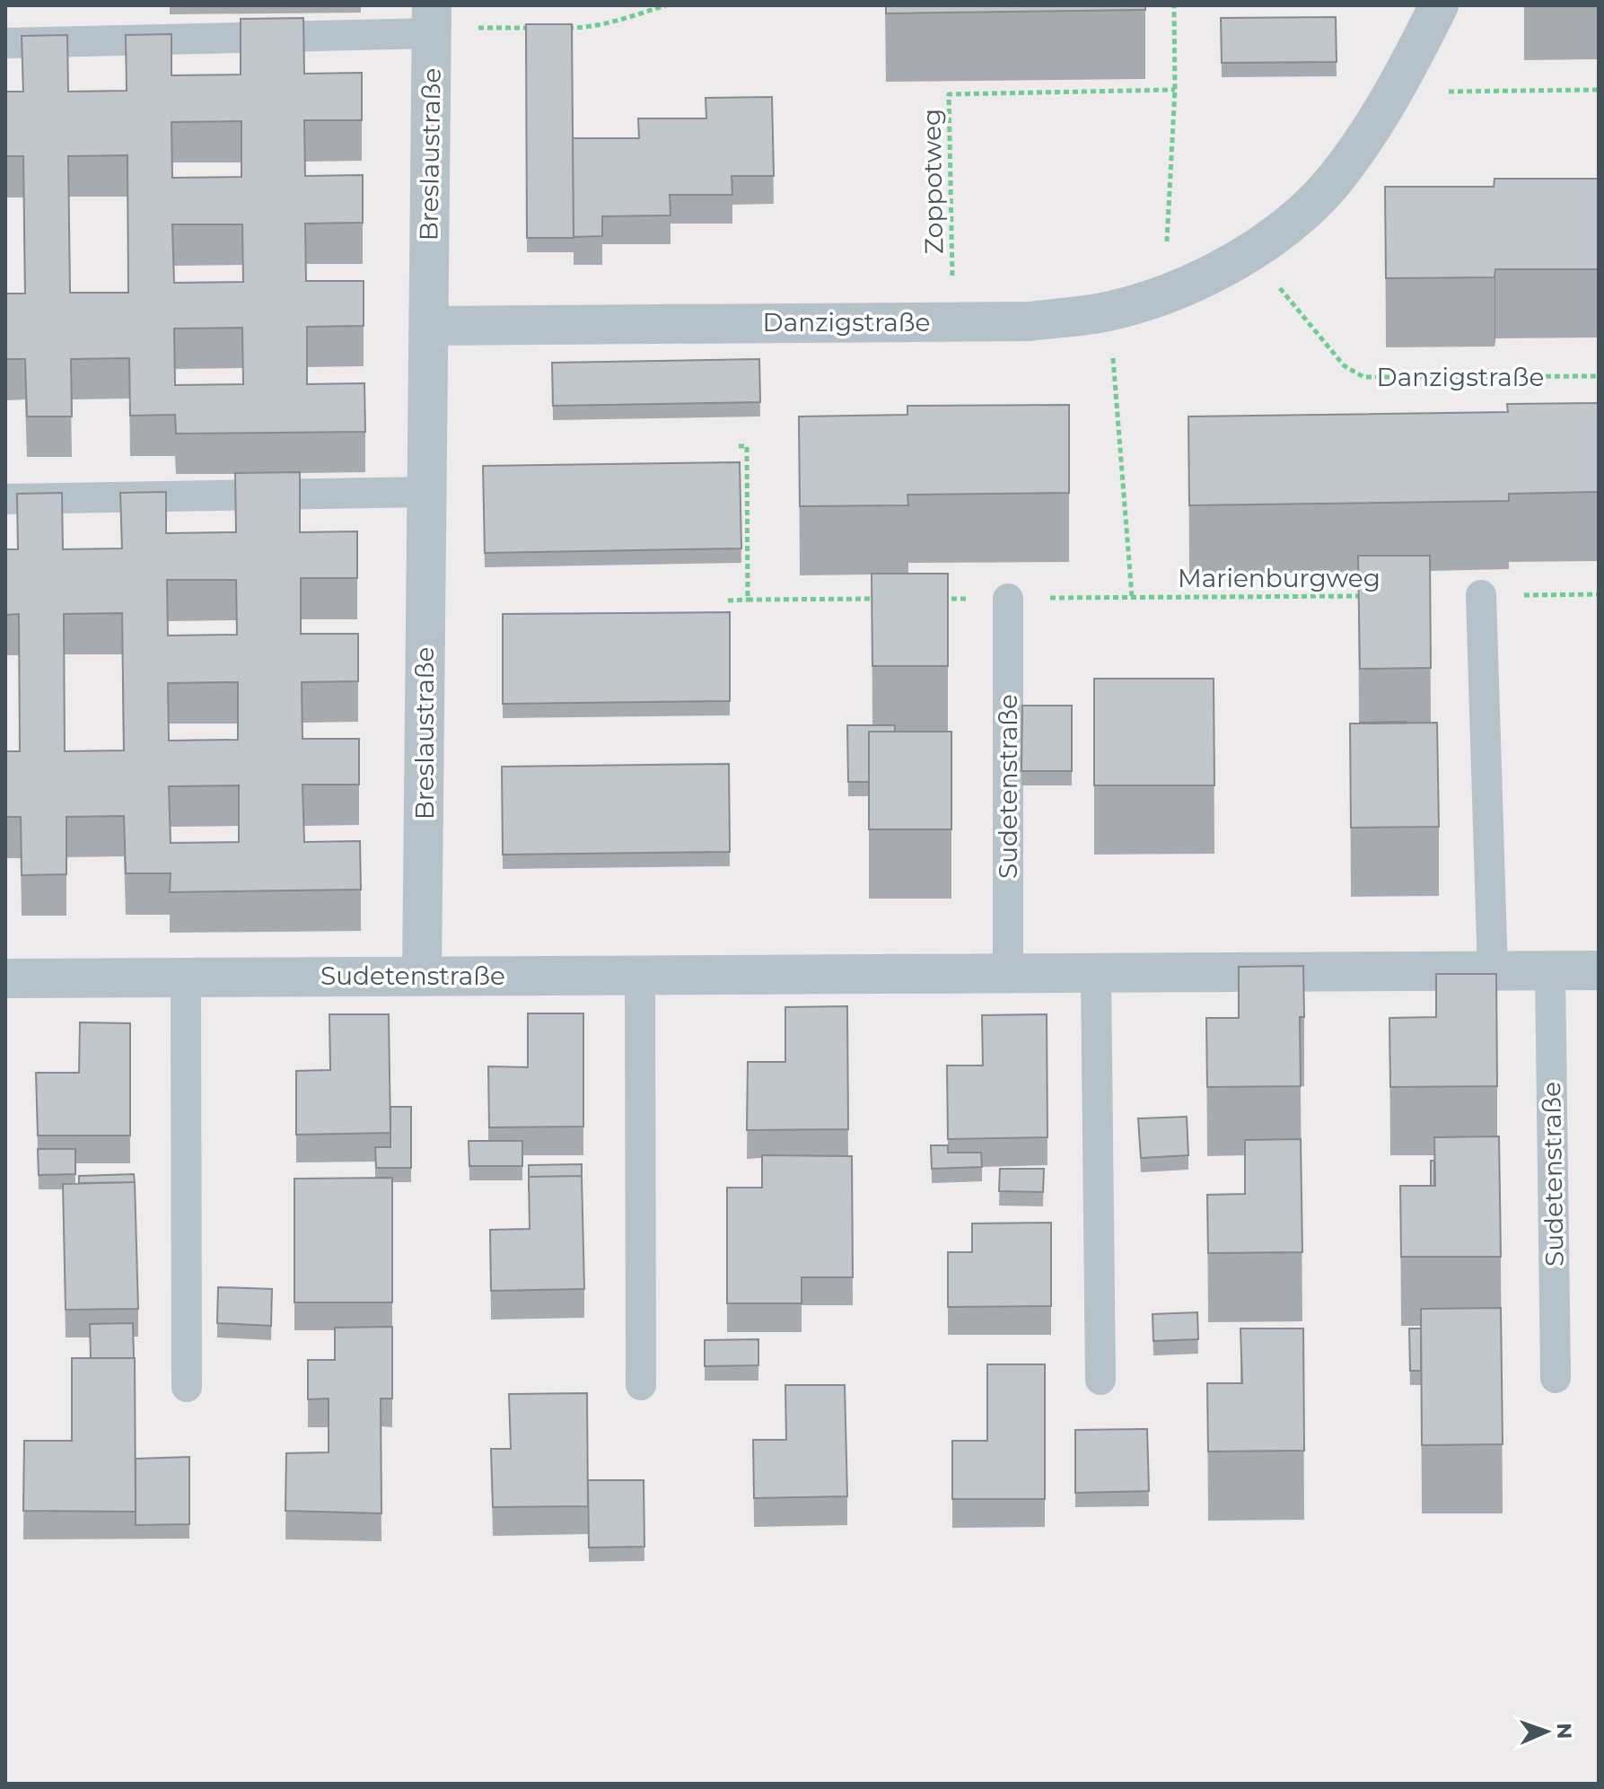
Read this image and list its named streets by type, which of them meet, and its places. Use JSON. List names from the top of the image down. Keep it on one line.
{"streets":{"street":["Breslaustraße","Danzigstraße","Sudetenstraße"],"path":["Zoppotweg","Marienburgweg"]},"crossings":[["Breslaustraße","Danzigstraße"],["Breslaustraße","Sudetenstraße"],["Zoppotweg","Danzigstraße"],["Marienburgweg","Sudetenstraße"]],"north":"right"}
